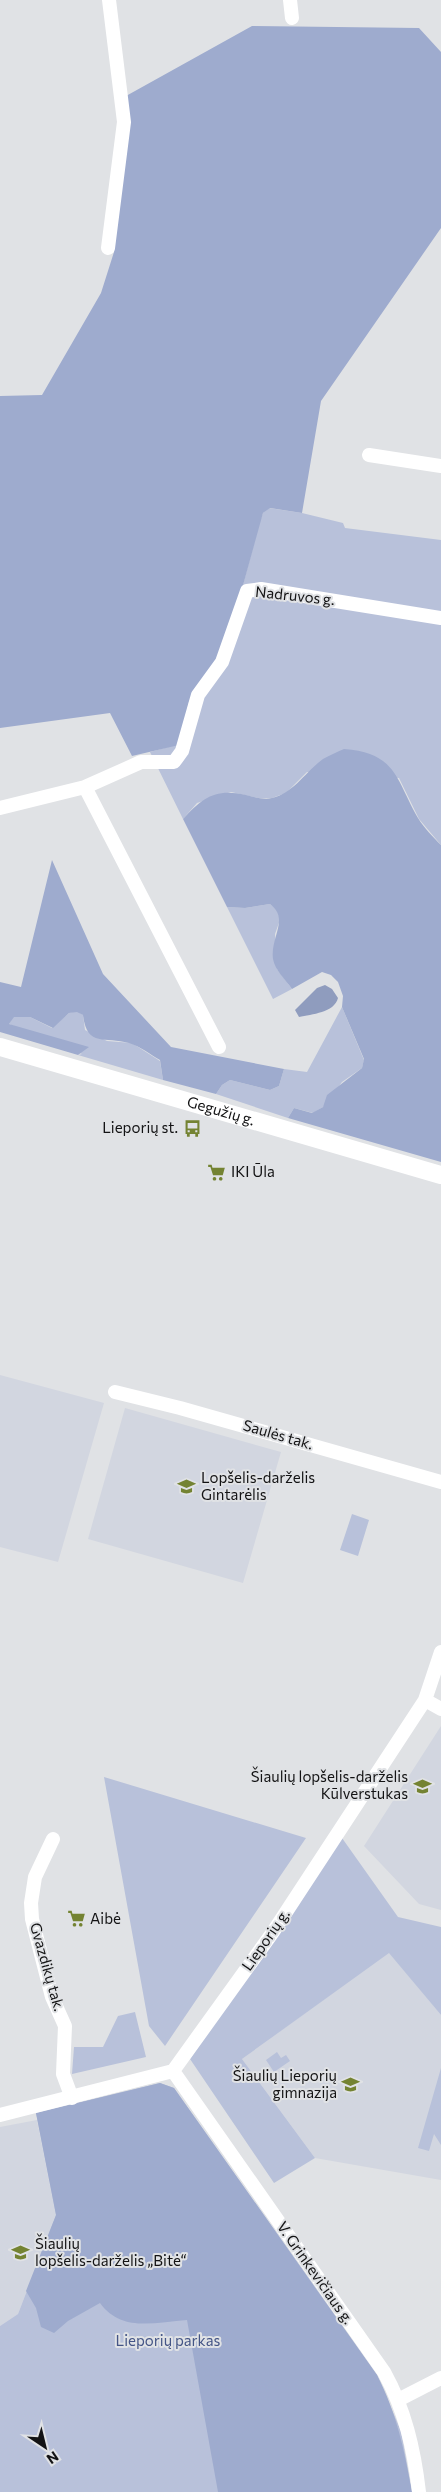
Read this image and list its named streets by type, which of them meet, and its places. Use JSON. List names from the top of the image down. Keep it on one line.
{"streets":{"main road":["Gegužių g."],"street":["Nadruvos g.","Saulės tak.","Lieporių g.","Gvazdikų tak.","V. Grinkevičiaus g."]},"crossings":[["Lieporių g.","V. Grinkevičiaus g."]],"parks":["Lieporių parkas"],"places":{"bus stop":["Lieporių st."],"supermarket":["IKI Ūla","Aibė"],"school or university":["Lopšelis-darželis Gintarėlis","Šiaulių lopšelis-darželis Kūlverstukas","Šiaulių Lieporių gimnazija","Šiaulių lopšelis-darželis „Bitė“"]},"north":"bottom right"}
